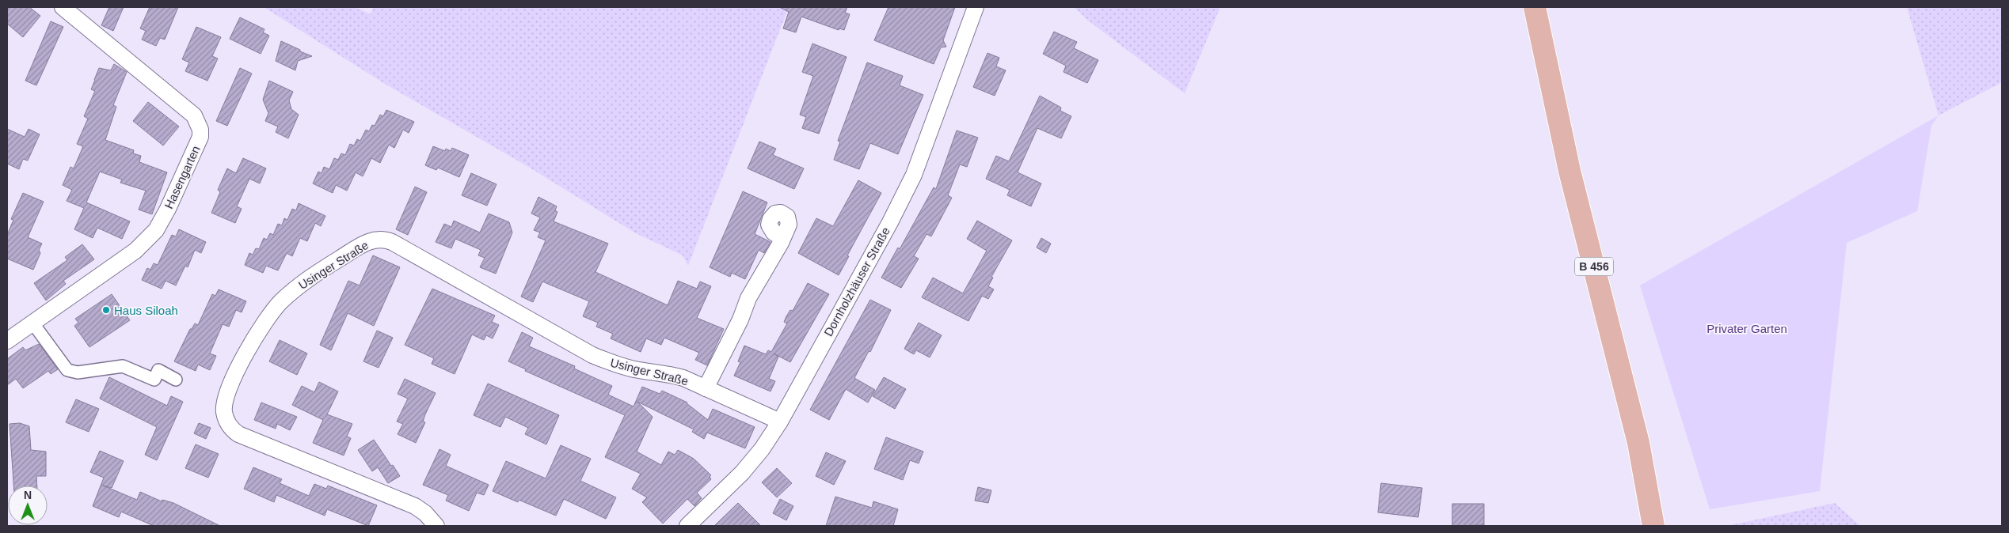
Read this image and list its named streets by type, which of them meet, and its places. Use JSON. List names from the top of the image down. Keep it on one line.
{"streets":{"main road":["B 456"],"street":["Hasengarten","Usinger Straße","Dornholzhäuser Straße"]},"crossings":[["Usinger Straße","Dornholzhäuser Straße"]],"parks":["Privater Garten"],"places":["Haus Siloah"],"north":"top"}
